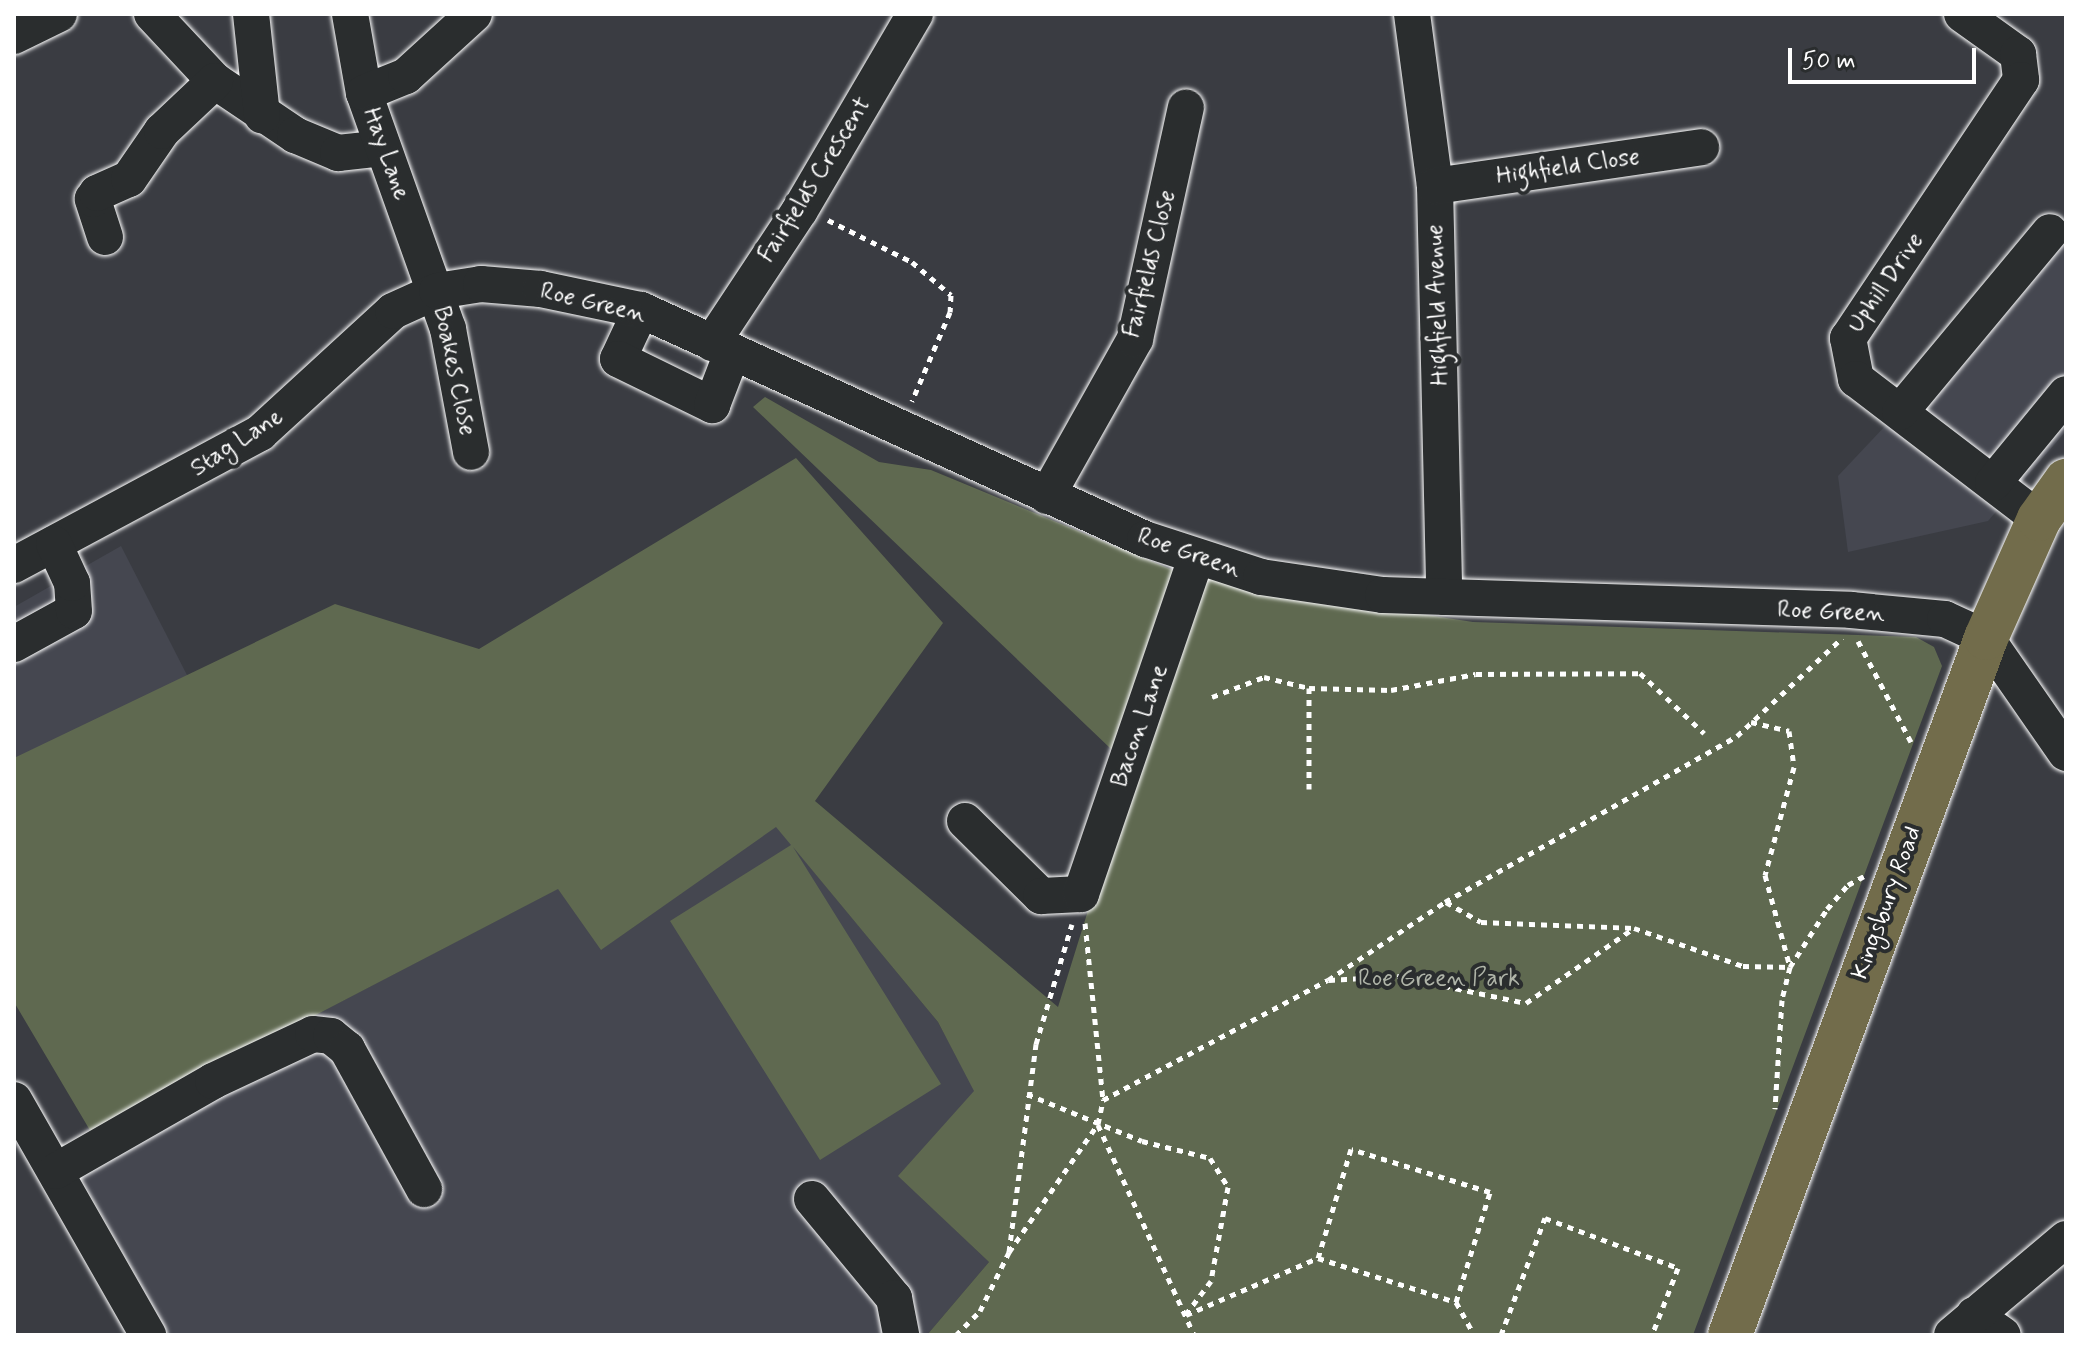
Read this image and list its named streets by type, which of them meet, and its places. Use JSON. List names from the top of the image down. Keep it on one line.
{"streets":{"main road":["Kingsbury Road"],"street":["Hay Lane","Highfield Close","Fairfields Crescent","Fairfields Close","Uphill Drive","Roe Green","Highfield Avenue","Boakes Close","Stag Lane","Bacon Lane"]},"crossings":[["Hay Lane","Roe Green"],["Hay Lane","Boakes Close"],["Hay Lane","Stag Lane"],["Highfield Close","Highfield Avenue"],["Fairfields Crescent","Roe Green"],["Fairfields Close","Roe Green"],["Uphill Drive","Kingsbury Road"],["Roe Green","Highfield Avenue"],["Roe Green","Boakes Close"],["Roe Green","Stag Lane"],["Roe Green","Bacon Lane"],["Roe Green","Kingsbury Road"],["Boakes Close","Stag Lane"]],"parks":["Roe Green Park"],"scale_bar":"50 m"}
